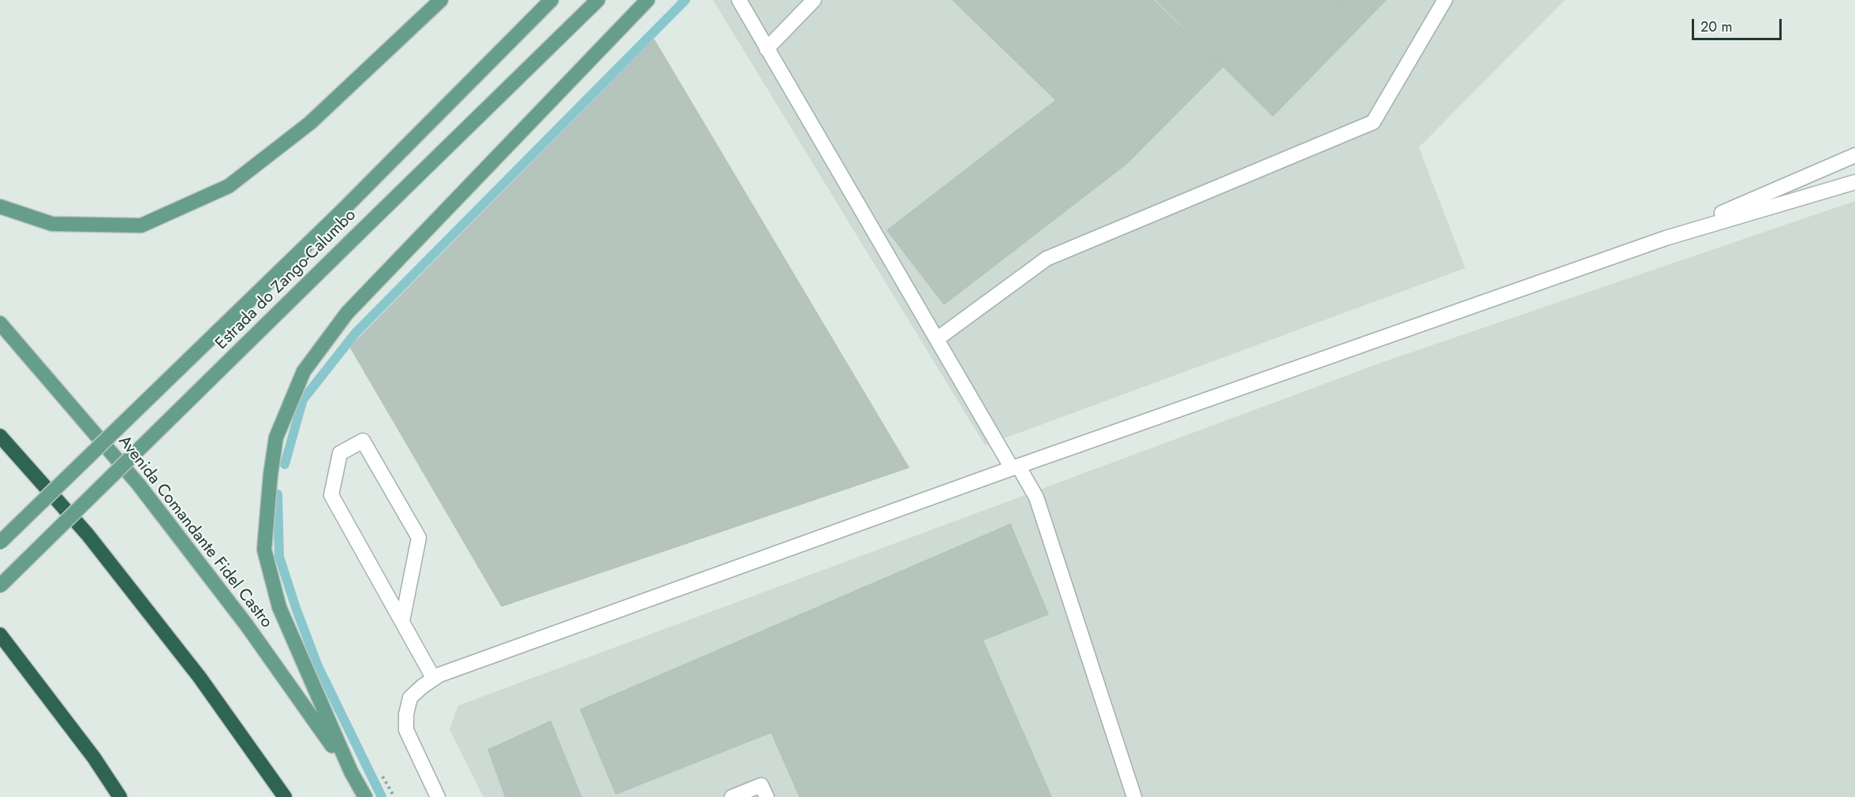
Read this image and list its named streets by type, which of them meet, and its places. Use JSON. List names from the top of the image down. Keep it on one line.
{"streets":{"main road":["Estrada do Zango-Calumbo","Avenida Comandante Fidel Castro"]},"scale_bar":"20 m"}
